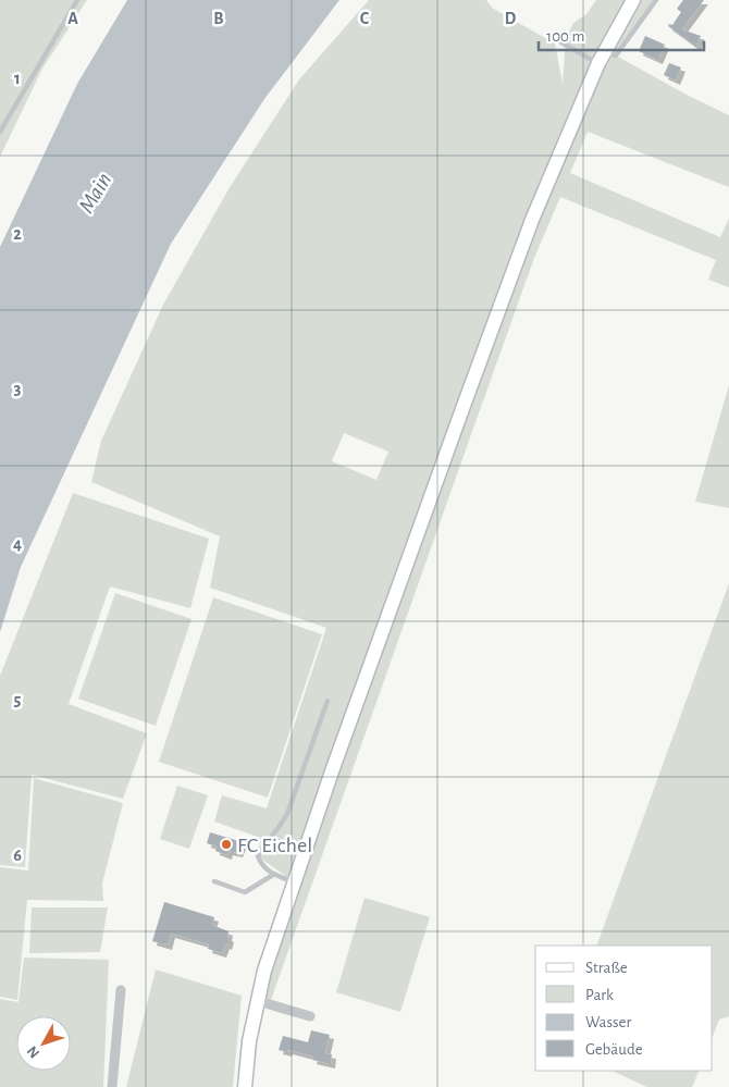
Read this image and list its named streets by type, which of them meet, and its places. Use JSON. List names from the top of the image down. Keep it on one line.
{"water":["Main"],"places":["FC Eichel"],"legend":["Straße","Park","Wasser","Gebäude"],"scale_bar":"100 m","north":"bottom left","grid":{"columns":["A","B","C","D"],"rows":["1","2","3","4","5","6"]}}
